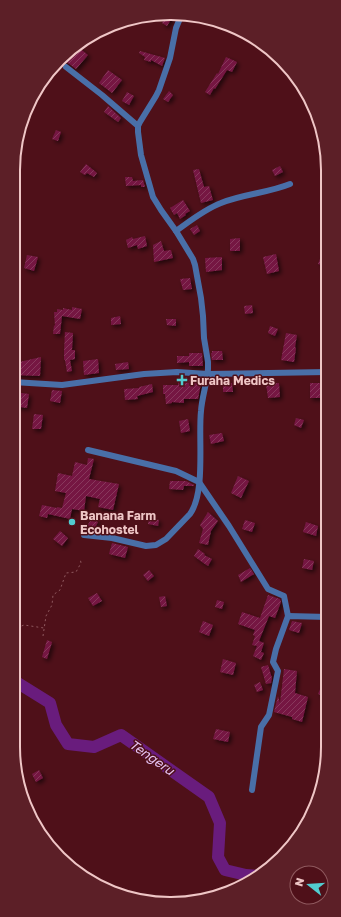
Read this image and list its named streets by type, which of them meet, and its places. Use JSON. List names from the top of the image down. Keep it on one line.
{"water":["Tengeru"],"places":{"health":["Furaha Medics"],"other":["Banana Farm Ecohostel"]},"north":"left"}
